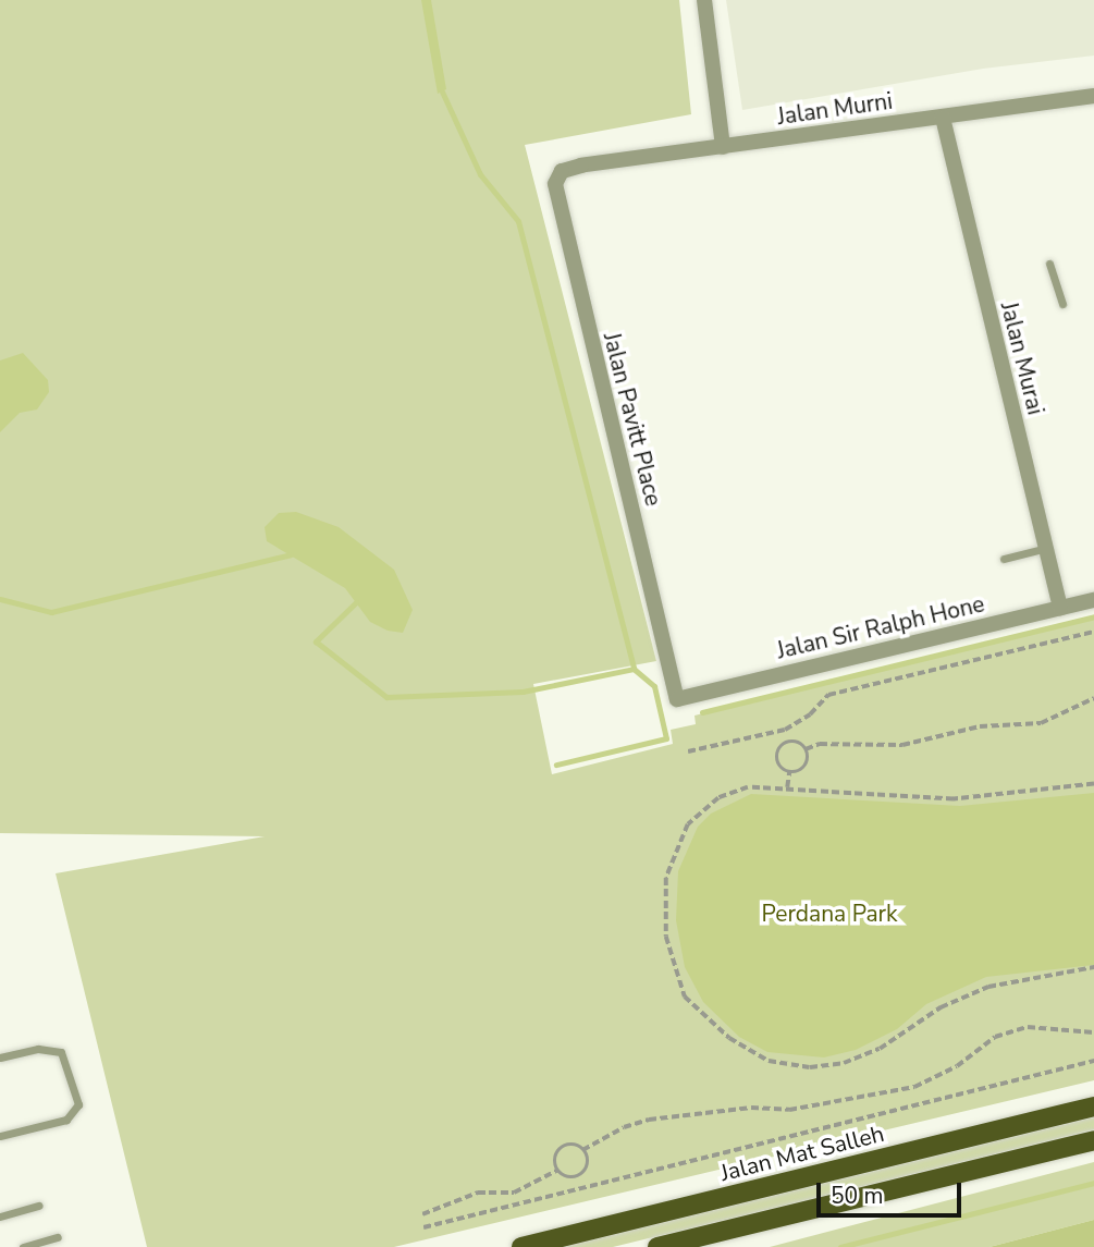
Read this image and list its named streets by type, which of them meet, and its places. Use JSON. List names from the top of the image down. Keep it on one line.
{"streets":{"main road":["Jalan Mat Salleh"],"street":["Jalan Murni","Jalan Murai","Jalan Pavitt Place","Jalan Sir Ralph Hone"]},"crossings":[["Jalan Murni","Jalan Murai"],["Jalan Murni","Jalan Pavitt Place"],["Jalan Murai","Jalan Sir Ralph Hone"],["Jalan Pavitt Place","Jalan Sir Ralph Hone"]],"parks":["Perdana Park"],"scale_bar":"50 m"}
